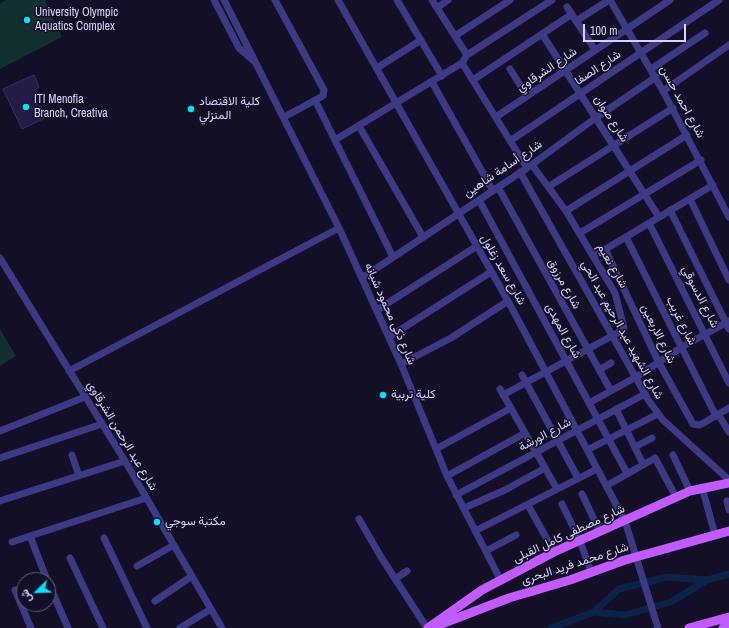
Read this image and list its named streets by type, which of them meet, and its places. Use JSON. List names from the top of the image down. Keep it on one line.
{"streets":{"main road":["شارع مصطفى كامل القبلى","شارع محمد فريد البحرى"],"street":["شارع الصفا","شارع الشرقاوي","شارع احمد حسن","شارع صوان","شارع أسامة شاهين","شارع نعيم","شارع سعد زغلول","شارع مرزوق","شارع الدسوقي","شارع ذكى محمود شبانه","شارع غريب","شارع الشهيد عبد الرحيم عبد الحي","شارع المهدى","شارع الاربعين","شارع الورشة","شارع عبد الرحمن الشرقاوي"]},"crossings":[["شارع الصفا","شارع احمد حسن"],["شارع الصفا","شارع صوان"],["شارع الشرقاوي","شارع احمد حسن"],["شارع الشرقاوي","شارع صوان"],["شارع احمد حسن","شارع أسامة شاهين"],["شارع صوان","شارع أسامة شاهين"],["شارع أسامة شاهين","شارع نعيم"],["شارع أسامة شاهين","شارع سعد زغلول"],["شارع أسامة شاهين","شارع مرزوق"],["شارع أسامة شاهين","شارع ذكى محمود شبانه"],["شارع أسامة شاهين","شارع الشهيد عبد الرحيم عبد الحي"],["شارع أسامة شاهين","شارع المهدى"],["شارع نعيم","شارع سعد زغلول"],["شارع نعيم","شارع مرزوق"],["شارع نعيم","شارع الشهيد عبد الرحيم عبد الحي"],["شارع نعيم","شارع المهدى"],["شارع سعد زغلول","شارع الورشة"],["شارع سعد زغلول","شارع مصطفى كامل القبلى"],["شارع سعد زغلول","شارع محمد فريد البحرى"],["شارع ذكى محمود شبانه","شارع الورشة"],["شارع ذكى محمود شبانه","شارع مصطفى كامل القبلى"],["شارع غريب","شارع الاربعين"],["شارع الشهيد عبد الرحيم عبد الحي","شارع الورشة"],["شارع الشهيد عبد الرحيم عبد الحي","شارع مصطفى كامل القبلى"],["شارع المهدى","شارع الورشة"],["شارع مصطفى كامل القبلى","شارع محمد فريد البحرى"]],"places":["University Olympic Aquatics Complex","ITI Menofia Branch, Creativa","كلية الاقتصاد المنزلي","كلية تربية","مكتبة سوجي"],"scale_bar":"100 m","north":"bottom left"}
